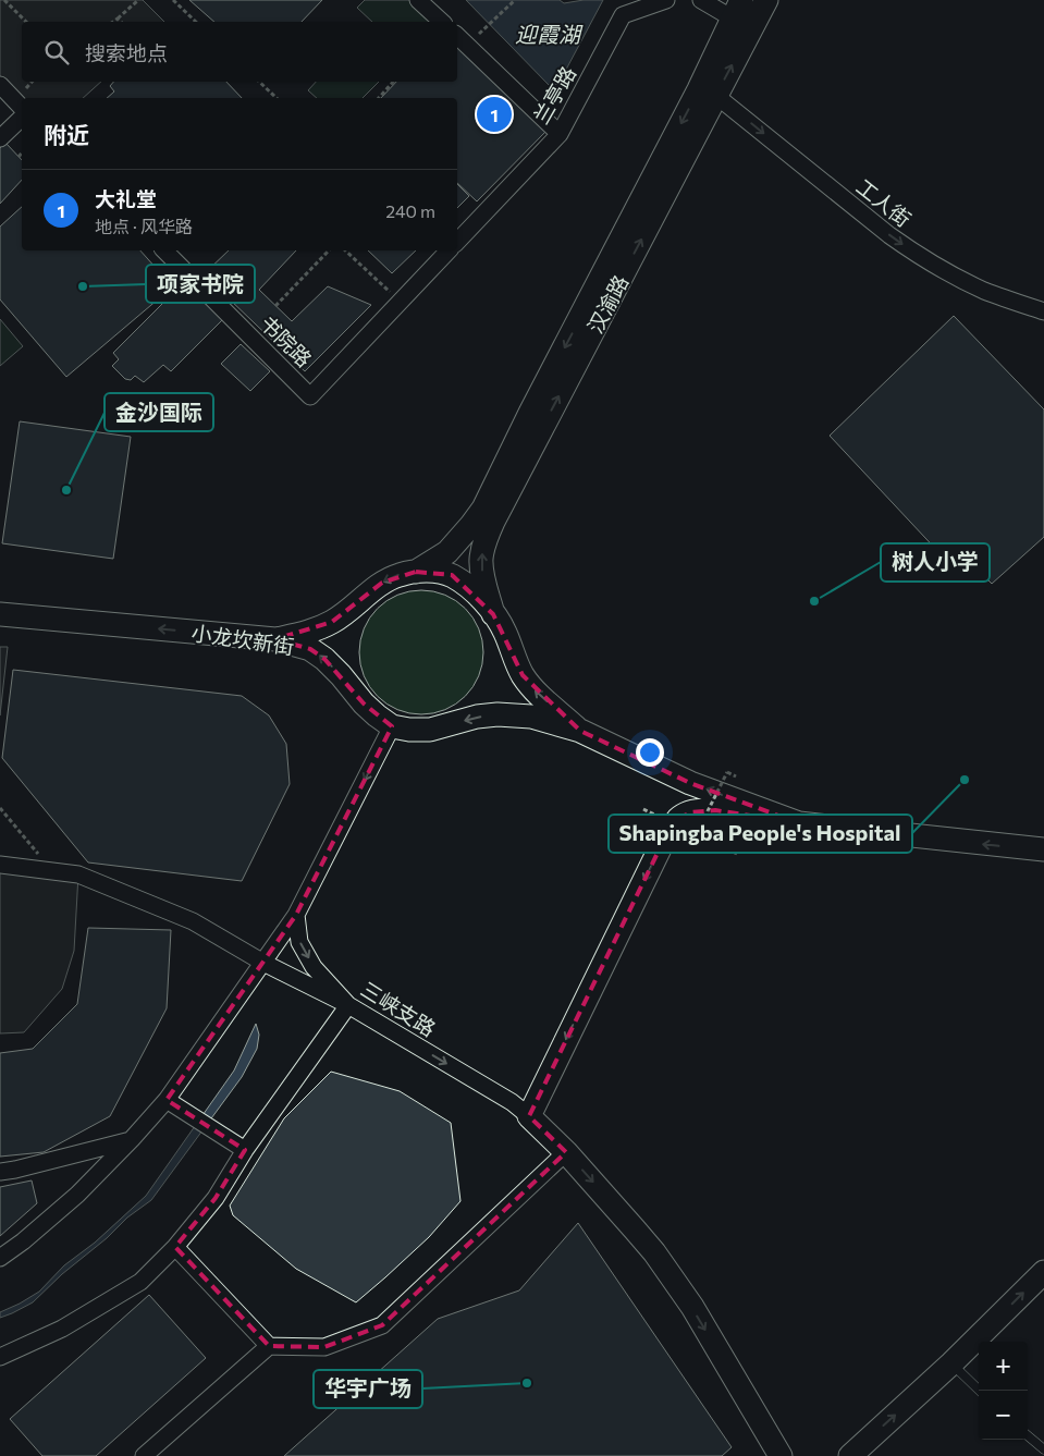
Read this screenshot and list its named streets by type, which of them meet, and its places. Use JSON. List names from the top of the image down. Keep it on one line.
{"streets":{"main road":["汉渝路","小龙坎新街"],"street":["兰亭路","工人街","书院路","三峡支路"]},"crossings":[["工人街","汉渝路"]],"one_way":["工人街","小龙坎新街"],"water":["迎霞湖"],"places":["项家书院","金沙国际","树人小学","Shapingba People's Hospital","华宇广场"],"page":{"search":"搜索地点","pins":"1","heading":"附近","list":[{"mark":"1","name":"大礼堂","note":"地点 · 风华路","value":"240 m"}],"map_buttons":["+","−"]}}
